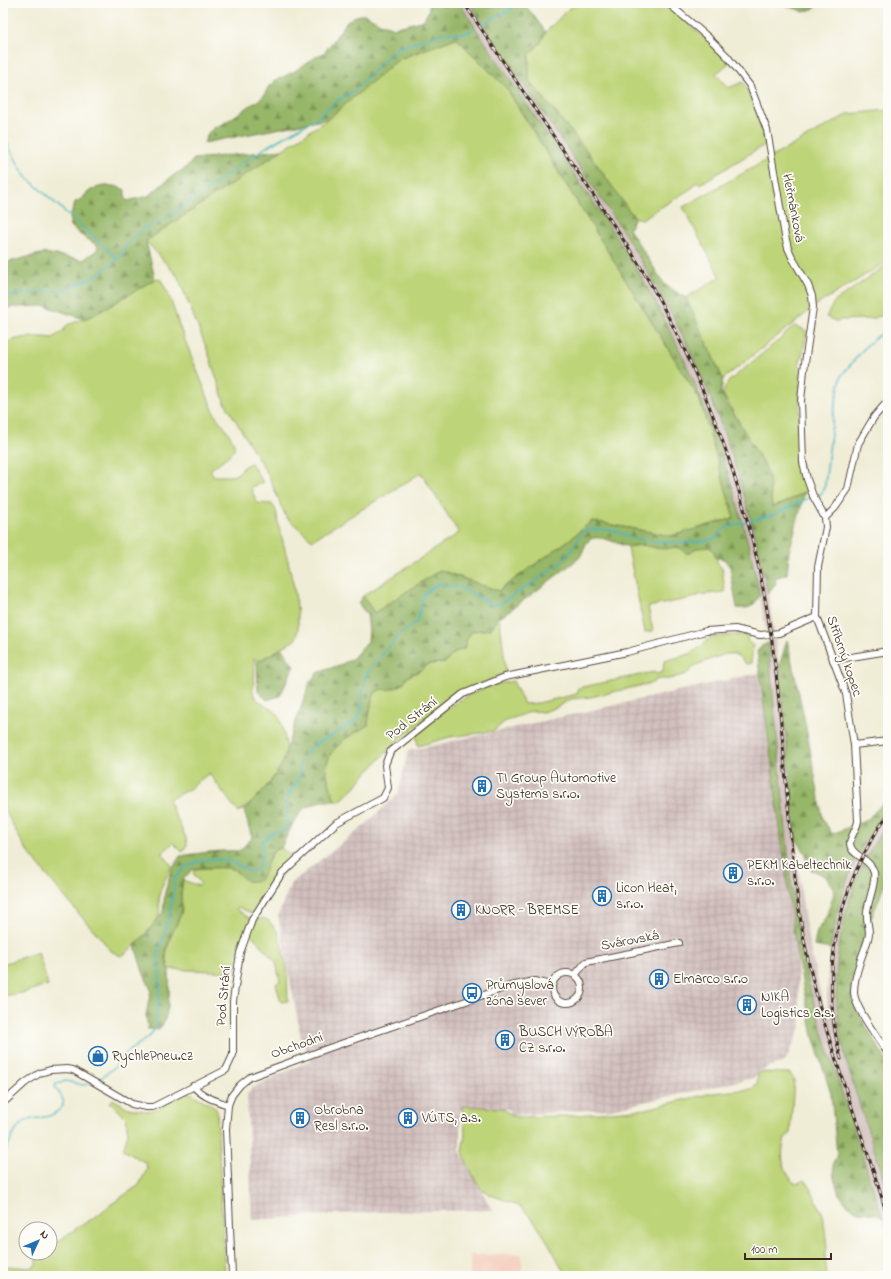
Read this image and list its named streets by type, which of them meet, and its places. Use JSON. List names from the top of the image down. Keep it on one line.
{"streets":{"street":["Heřmánková","Stříbrný kopec","Pod Strání","Svárovská","Obchodní"]},"crossings":[["Heřmánková","Stříbrný kopec"],["Stříbrný kopec","Pod Strání"],["Svárovská","Obchodní"]],"places":{"building":["TI Group Automotive Systems s.r.o.","PEKM Kabeltechnik s.r.o.","Licon Heat, s.r.o.","KNORR - BREMSE","Elmarco s.r.o","NIKA Logistics a.s.","BUSCH VÝROBA CZ s.r.o.","Obrobna Resl s.r.o.","VÚTS, a.s."],"bus stop":["Průmyslová zóna sever"],"shop":["RychlePneu.cz"]},"scale_bar":"100 m","north":"top right"}
